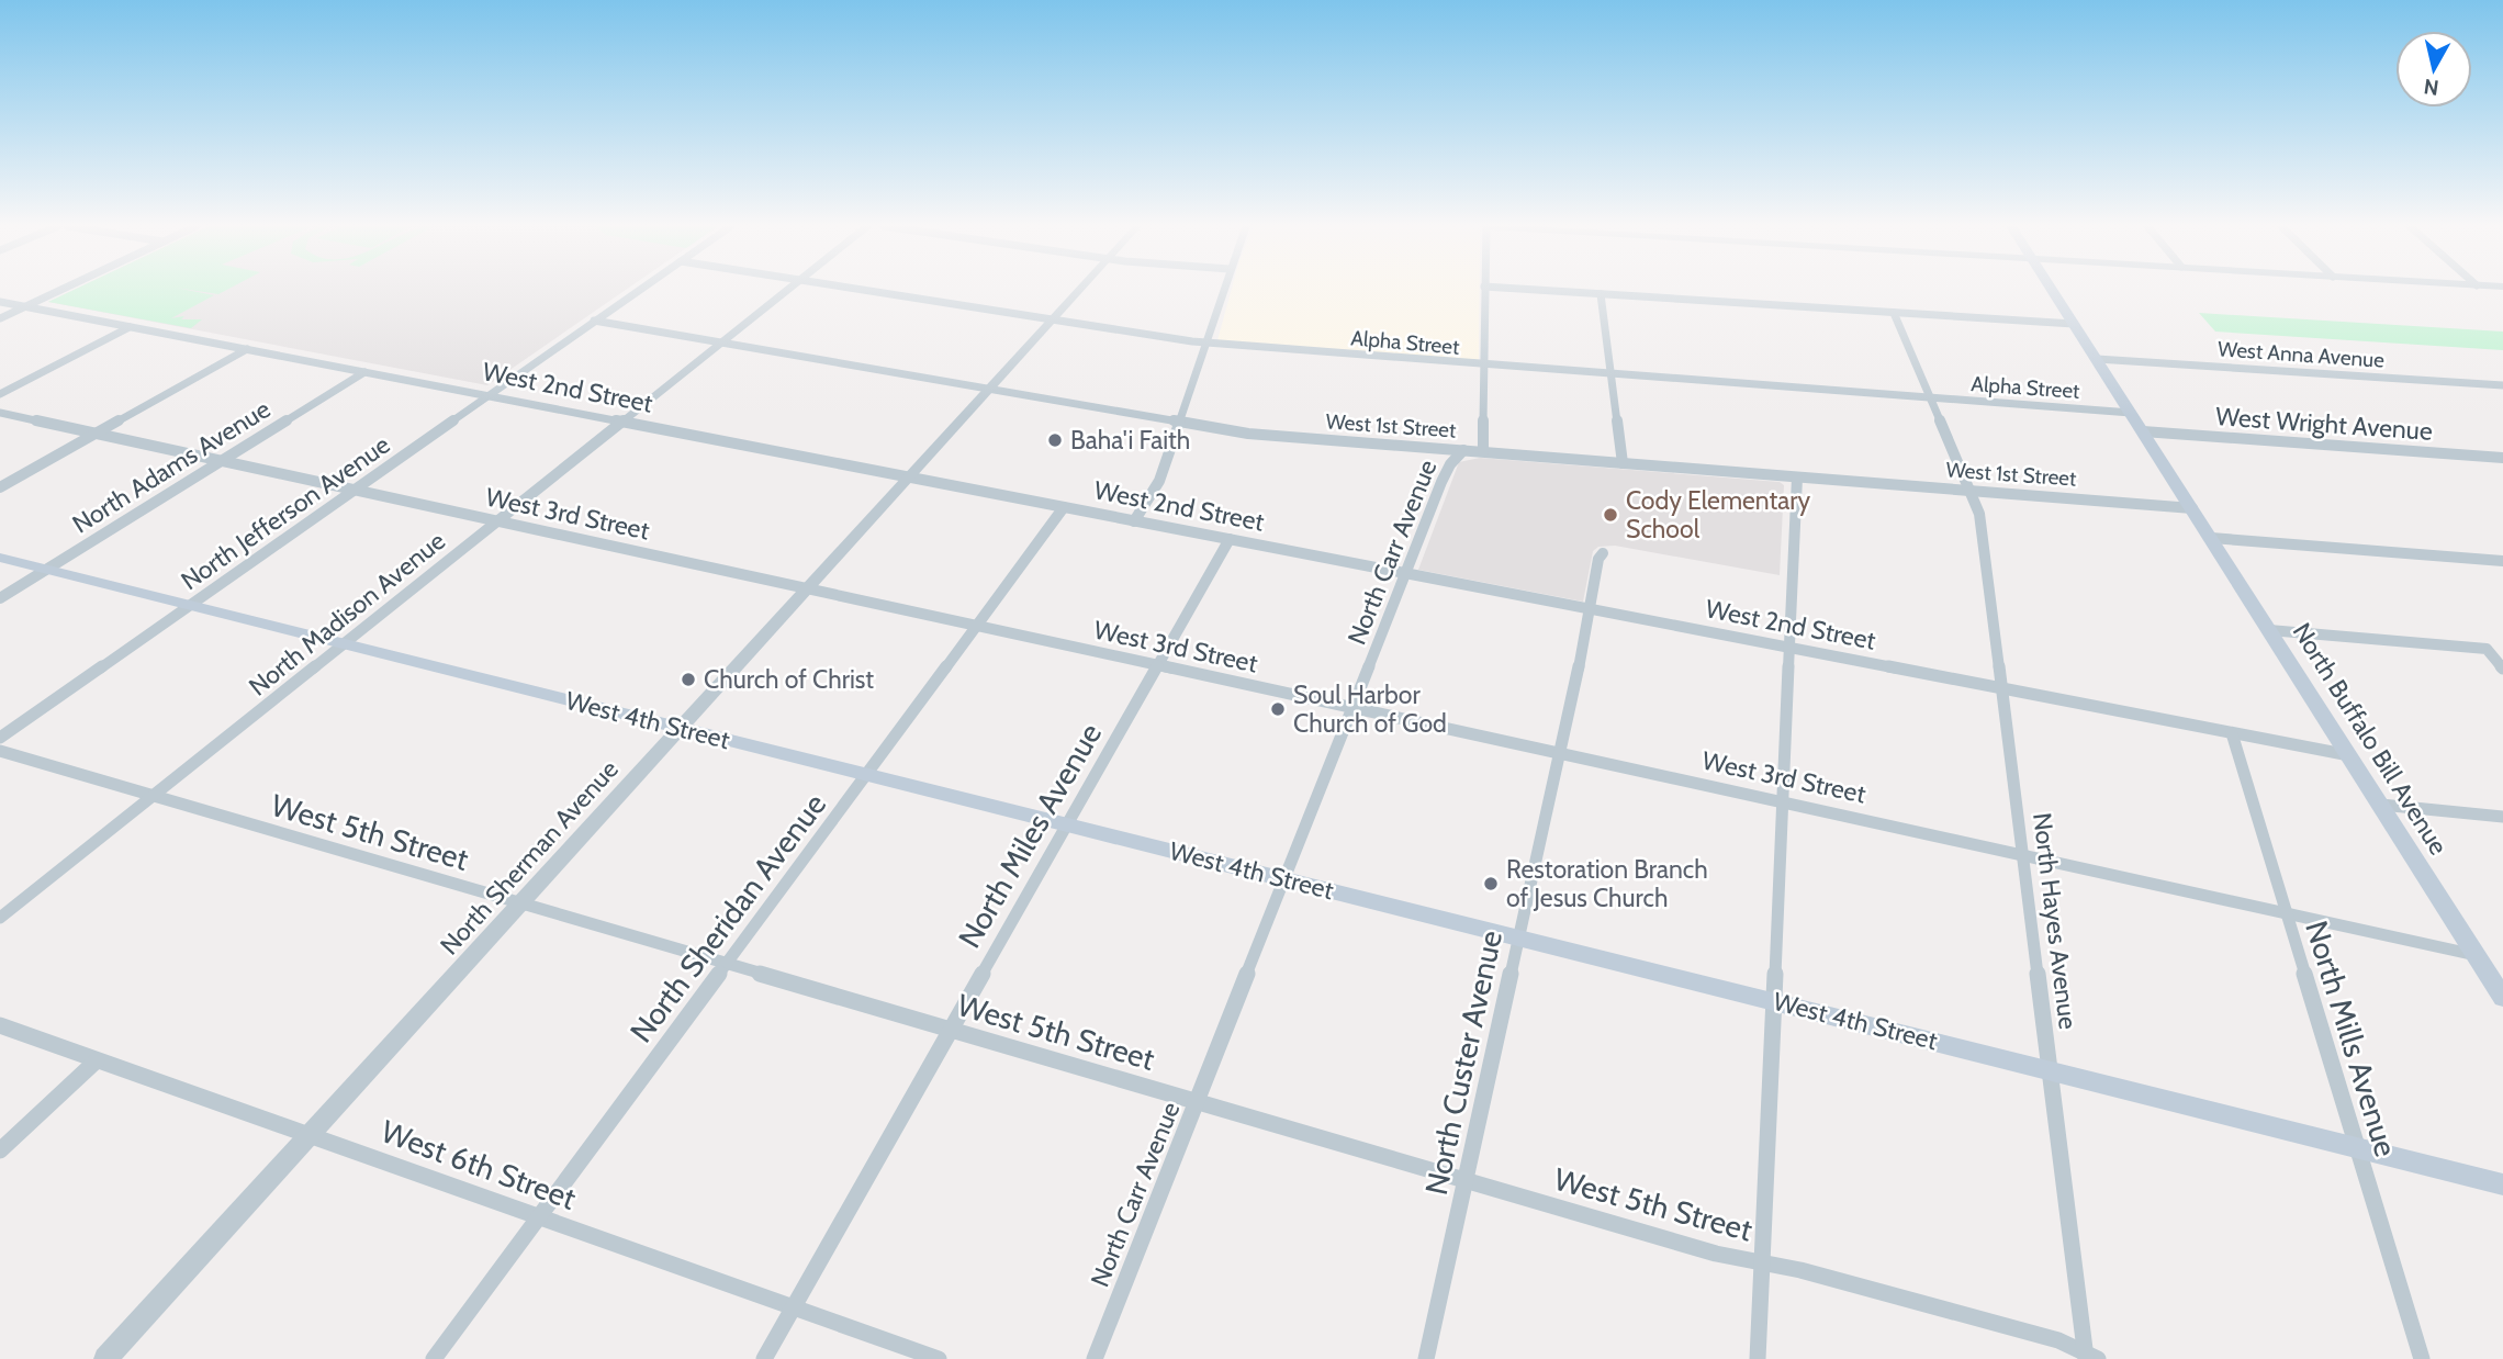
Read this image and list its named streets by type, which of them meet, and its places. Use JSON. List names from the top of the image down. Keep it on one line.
{"streets":{"main road":["West 4th Street","North Buffalo Bill Avenue"],"street":["Alpha Street","West Anna Avenue","West 2nd Street","West Wright Avenue","West 1st Street","North Adams Avenue","North Jefferson Avenue","West 3rd Street","North Carr Avenue","North Madison Avenue","West 5th Street","North Miles Avenue","North Sherman Avenue","North Sheridan Avenue","North Hayes Avenue","North Mills Avenue","North Custer Avenue","West 6th Street"]},"crossings":[["Alpha Street","North Buffalo Bill Avenue"],["Alpha Street","North Sherman Avenue"],["Alpha Street","North Hayes Avenue"],["West Anna Avenue","North Buffalo Bill Avenue"],["West 2nd Street","North Adams Avenue"],["West 2nd Street","North Jefferson Avenue"],["West 2nd Street","North Carr Avenue"],["West 2nd Street","North Madison Avenue"],["West 2nd Street","North Buffalo Bill Avenue"],["West 2nd Street","North Miles Avenue"],["West 2nd Street","North Sherman Avenue"],["West 2nd Street","North Sheridan Avenue"],["West 2nd Street","North Hayes Avenue"],["West 2nd Street","North Mills Avenue"],["West 2nd Street","North Custer Avenue"],["West Wright Avenue","North Buffalo Bill Avenue"],["West 1st Street","North Jefferson Avenue"],["West 1st Street","North Carr Avenue"],["West 1st Street","North Madison Avenue"],["West 1st Street","North Buffalo Bill Avenue"],["West 1st Street","North Sherman Avenue"],["West 1st Street","North Hayes Avenue"],["North Adams Avenue","West 3rd Street"],["North Adams Avenue","West 4th Street"],["North Jefferson Avenue","West 3rd Street"],["North Jefferson Avenue","West 4th Street"],["West 3rd Street","North Carr Avenue"],["West 3rd Street","North Madison Avenue"],["West 3rd Street","North Buffalo Bill Avenue"],["West 3rd Street","North Miles Avenue"],["West 3rd Street","North Sherman Avenue"],["West 3rd Street","North Sheridan Avenue"],["West 3rd Street","North Hayes Avenue"],["West 3rd Street","North Mills Avenue"],["West 3rd Street","North Custer Avenue"],["North Carr Avenue","West 4th Street"],["North Carr Avenue","West 5th Street"],["North Madison Avenue","West 4th Street"],["North Madison Avenue","West 5th Street"],["West 4th Street","North Miles Avenue"],["West 4th Street","North Sherman Avenue"],["West 4th Street","North Sheridan Avenue"],["West 4th Street","North Hayes Avenue"],["West 4th Street","North Mills Avenue"],["West 4th Street","North Custer Avenue"],["West 5th Street","North Miles Avenue"],["West 5th Street","North Sherman Avenue"],["West 5th Street","North Sheridan Avenue"],["West 5th Street","North Hayes Avenue"],["West 5th Street","North Custer Avenue"],["North Miles Avenue","West 6th Street"],["North Sherman Avenue","West 6th Street"],["North Sheridan Avenue","West 6th Street"]],"places":["Baha'i Faith","Cody Elementary School","Church of Christ","Soul Harbor Church of God","Restoration Branch of Jesus Church"],"north":"bottom"}
